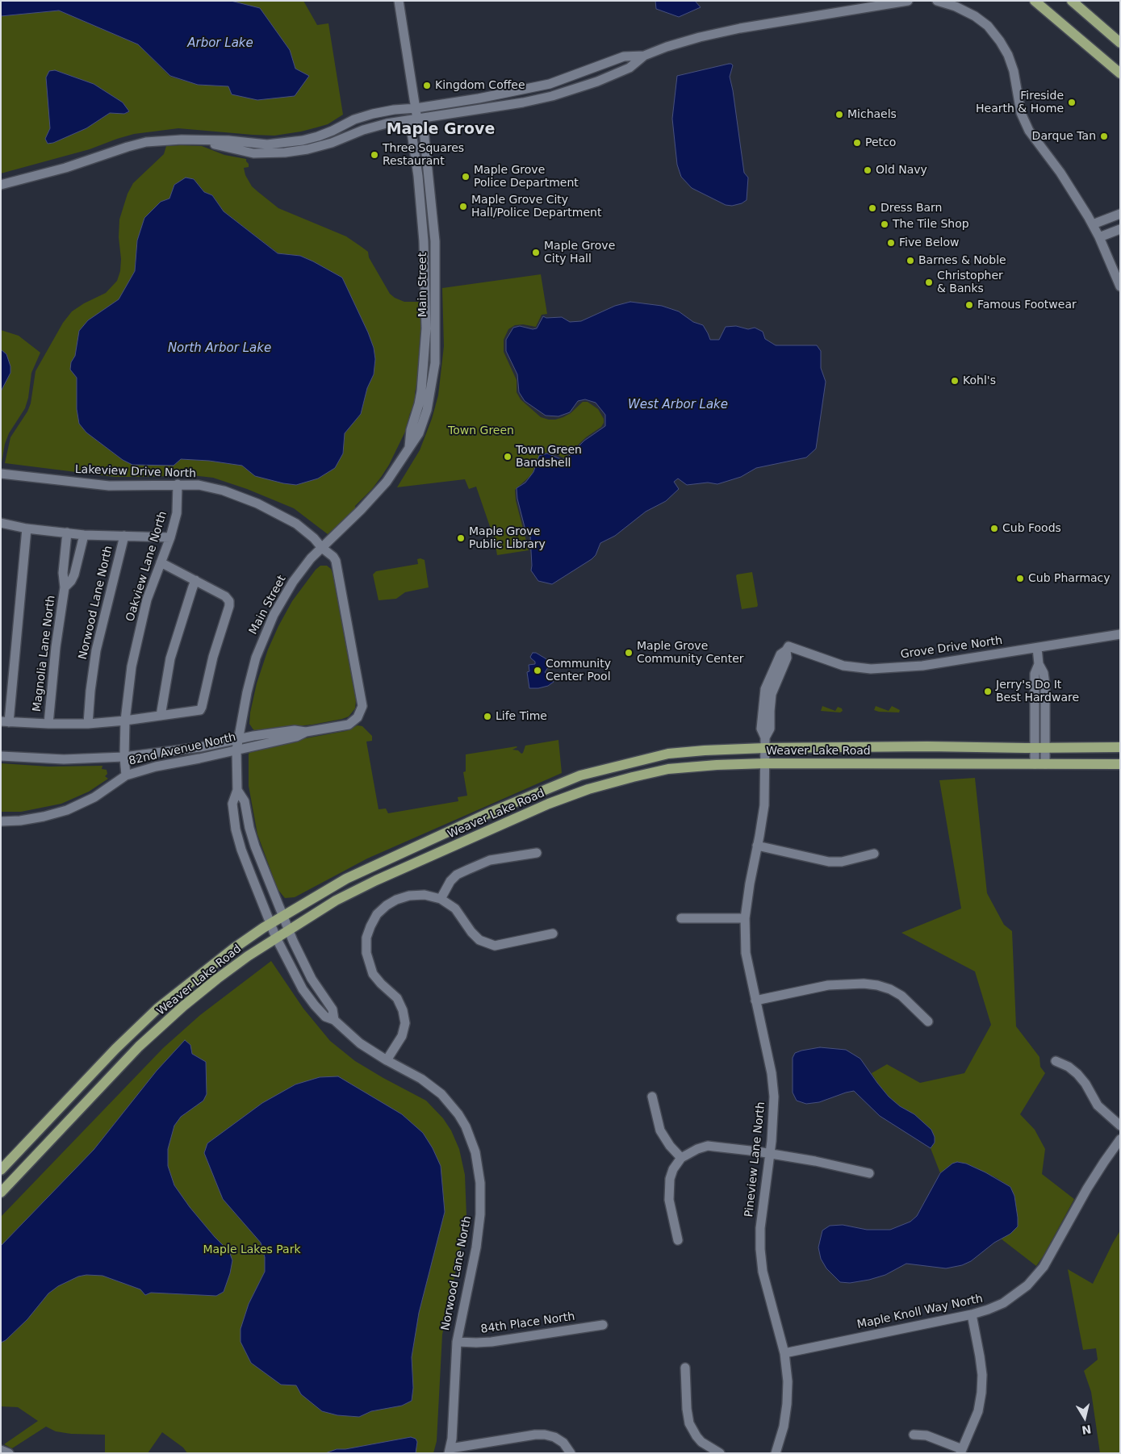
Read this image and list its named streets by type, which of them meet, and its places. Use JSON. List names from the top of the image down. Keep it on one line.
{"streets":{"main road":["Weaver Lake Road"],"street":["Main Street","Lakeview Drive North","Oakview Lane North","Norwood Lane North","Grove Drive North","Magnolia Lane North","82nd Avenue North","Pineview Lane North","Maple Knoll Way North","84th Place North"]},"crossings":[["Main Street","Lakeview Drive North"],["Main Street","Norwood Lane North"],["Main Street","82nd Avenue North"],["Main Street","Weaver Lake Road"],["Lakeview Drive North","Oakview Lane North"],["Lakeview Drive North","82nd Avenue North"],["Oakview Lane North","82nd Avenue North"],["Norwood Lane North","Weaver Lake Road"],["Norwood Lane North","84th Place North"],["Grove Drive North","Pineview Lane North"],["Weaver Lake Road","Pineview Lane North"],["Pineview Lane North","Maple Knoll Way North"]],"districts":["Maple Grove"],"water":["Arbor Lake","North Arbor Lake","West Arbor Lake"],"parks":["Town Green","Maple Lakes Park"],"places":["Kingdom Coffee","Fireside Hearth & Home","Michaels","Darque Tan","Petco","Three Squares Restaurant","Old Navy","Maple Grove Police Department","Maple Grove City Hall/Police Department","Dress Barn","The Tile Shop","Five Below","Maple Grove City Hall","Barnes & Noble","Christopher & Banks","Famous Footwear","Kohl's","Town Green Bandshell","Cub Foods","Maple Grove Public Library","Cub Pharmacy","Maple Grove Community Center","Community Center Pool","Jerry's Do It Best Hardware","Life Time"],"north":"bottom"}
